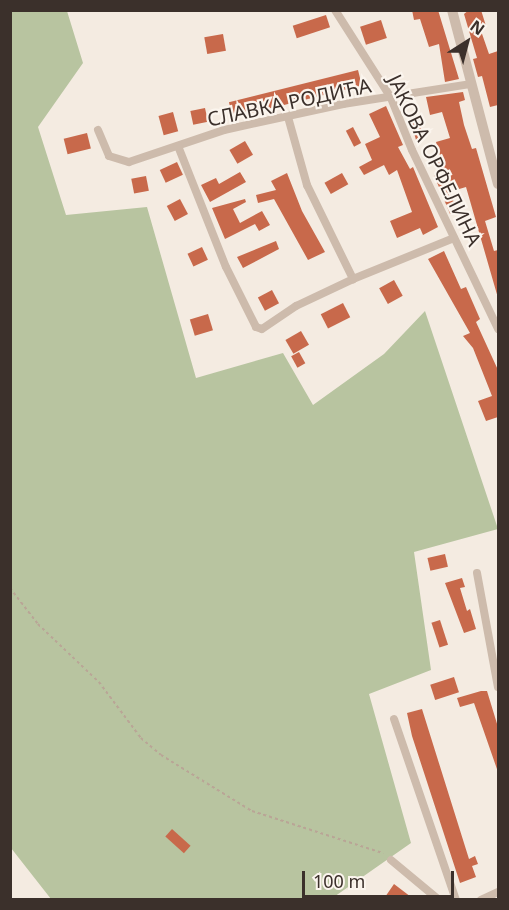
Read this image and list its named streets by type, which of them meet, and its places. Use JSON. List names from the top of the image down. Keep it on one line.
{"streets":{"street":["СЛАВКА РОДИЋА","ЈАКОВА ОРФЕЛИНА"]},"crossings":[["СЛАВКА РОДИЋА","ЈАКОВА ОРФЕЛИНА"]],"scale_bar":"100 m","north":"top right"}
